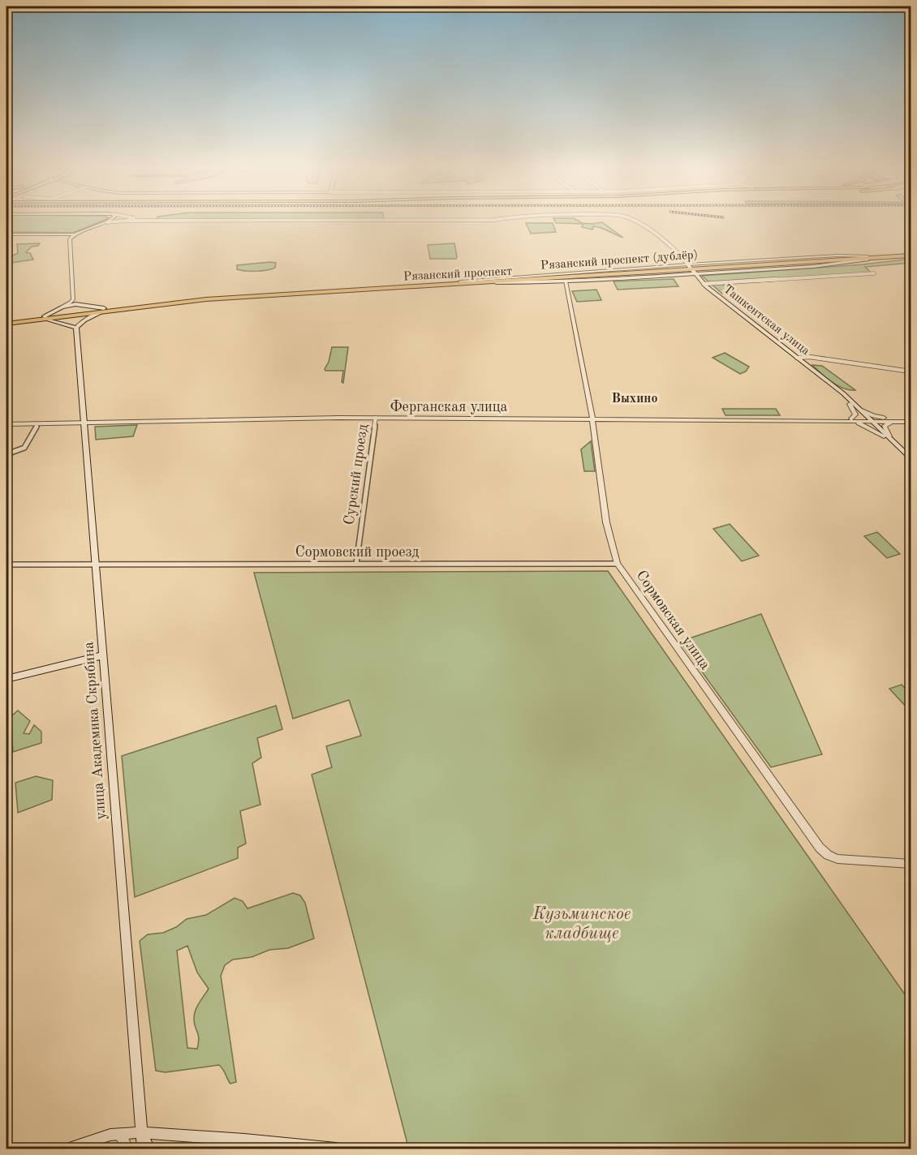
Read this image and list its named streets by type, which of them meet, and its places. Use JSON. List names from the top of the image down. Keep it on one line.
{"streets":{"main road":["Рязанский проспект (дублёр)","Рязанский проспект","Ташкентская улица","улица Академика Скрябина"],"street":["Ферганская улица","Сурский проезд","Сормовский проезд","Сормовская улица"]},"crossings":[["Рязанский проспект (дублёр)","Рязанский проспект"],["Рязанский проспект (дублёр)","Ташкентская улица"],["Рязанский проспект (дублёр)","Сормовская улица"],["Рязанский проспект","Ташкентская улица"],["Ташкентская улица","Ферганская улица"],["Ферганская улица","Сурский проезд"],["Ферганская улица","Сормовская улица"],["Ферганская улица","улица Академика Скрябина"],["Сурский проезд","Сормовский проезд"],["Сормовский проезд","Сормовская улица"],["Сормовский проезд","улица Академика Скрябина"]],"districts":["Выхино"],"parks":["Кузьминское кладбище"]}
